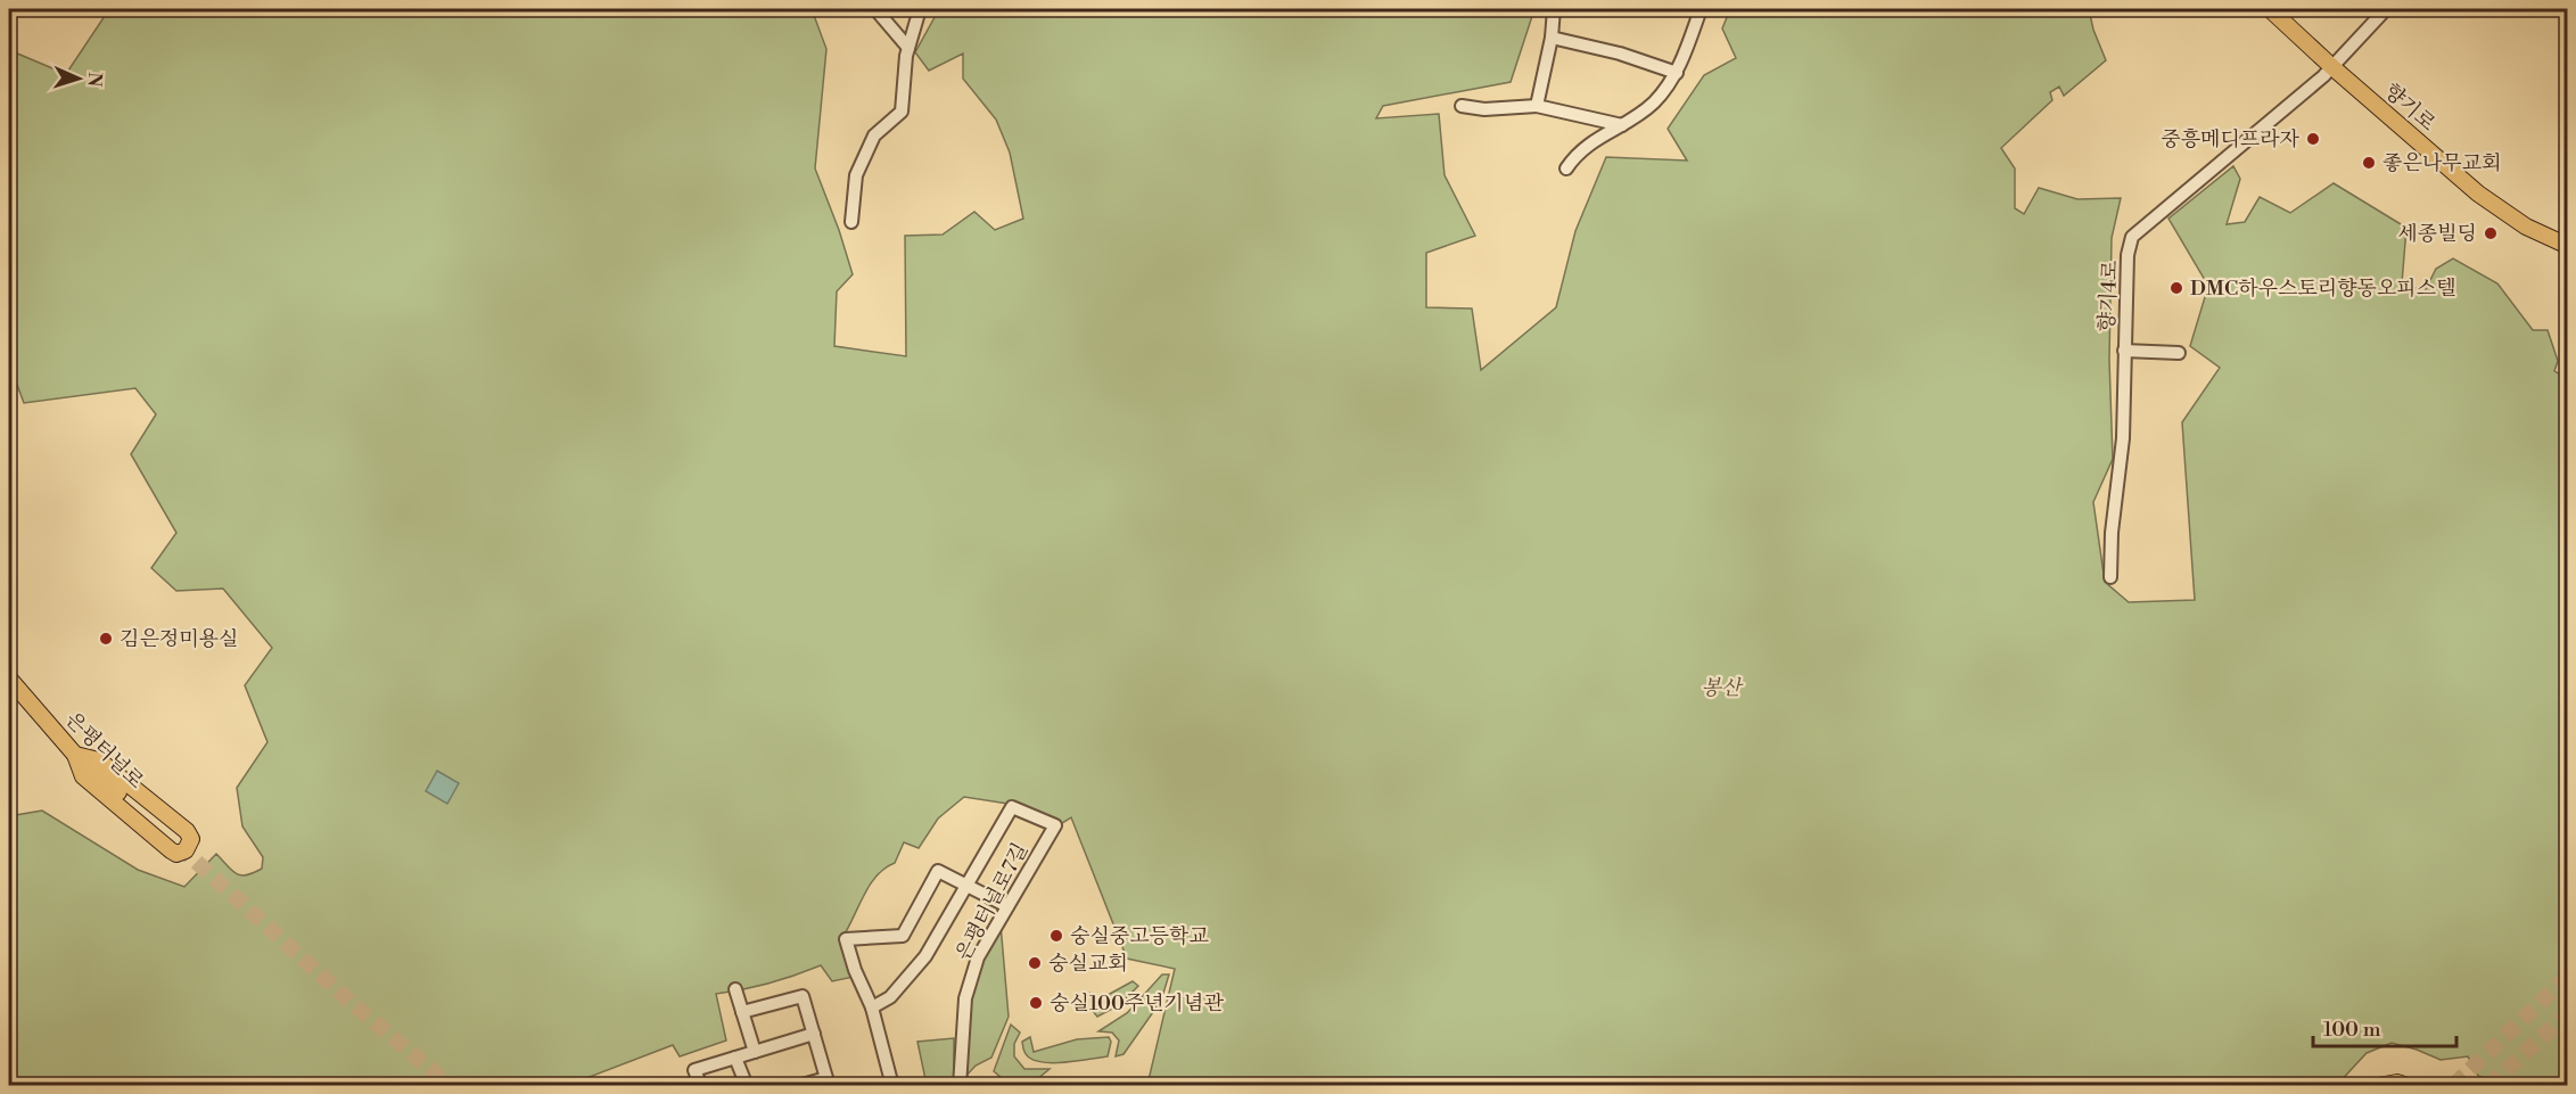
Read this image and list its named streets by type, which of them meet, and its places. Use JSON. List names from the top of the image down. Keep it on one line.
{"streets":{"main road":["향기로","은평터널로"],"street":["향기4로","은평터널로7길"]},"crossings":[["향기로","향기4로"]],"parks":["봉산"],"places":["중흥메디프라자","좋은나무교회","세종빌딩","DMC하우스토리향동오피스텔","김은정미용실","숭실중고등학교","숭실교회","숭실100주년기념관"],"scale_bar":"100 m","north":"right"}
